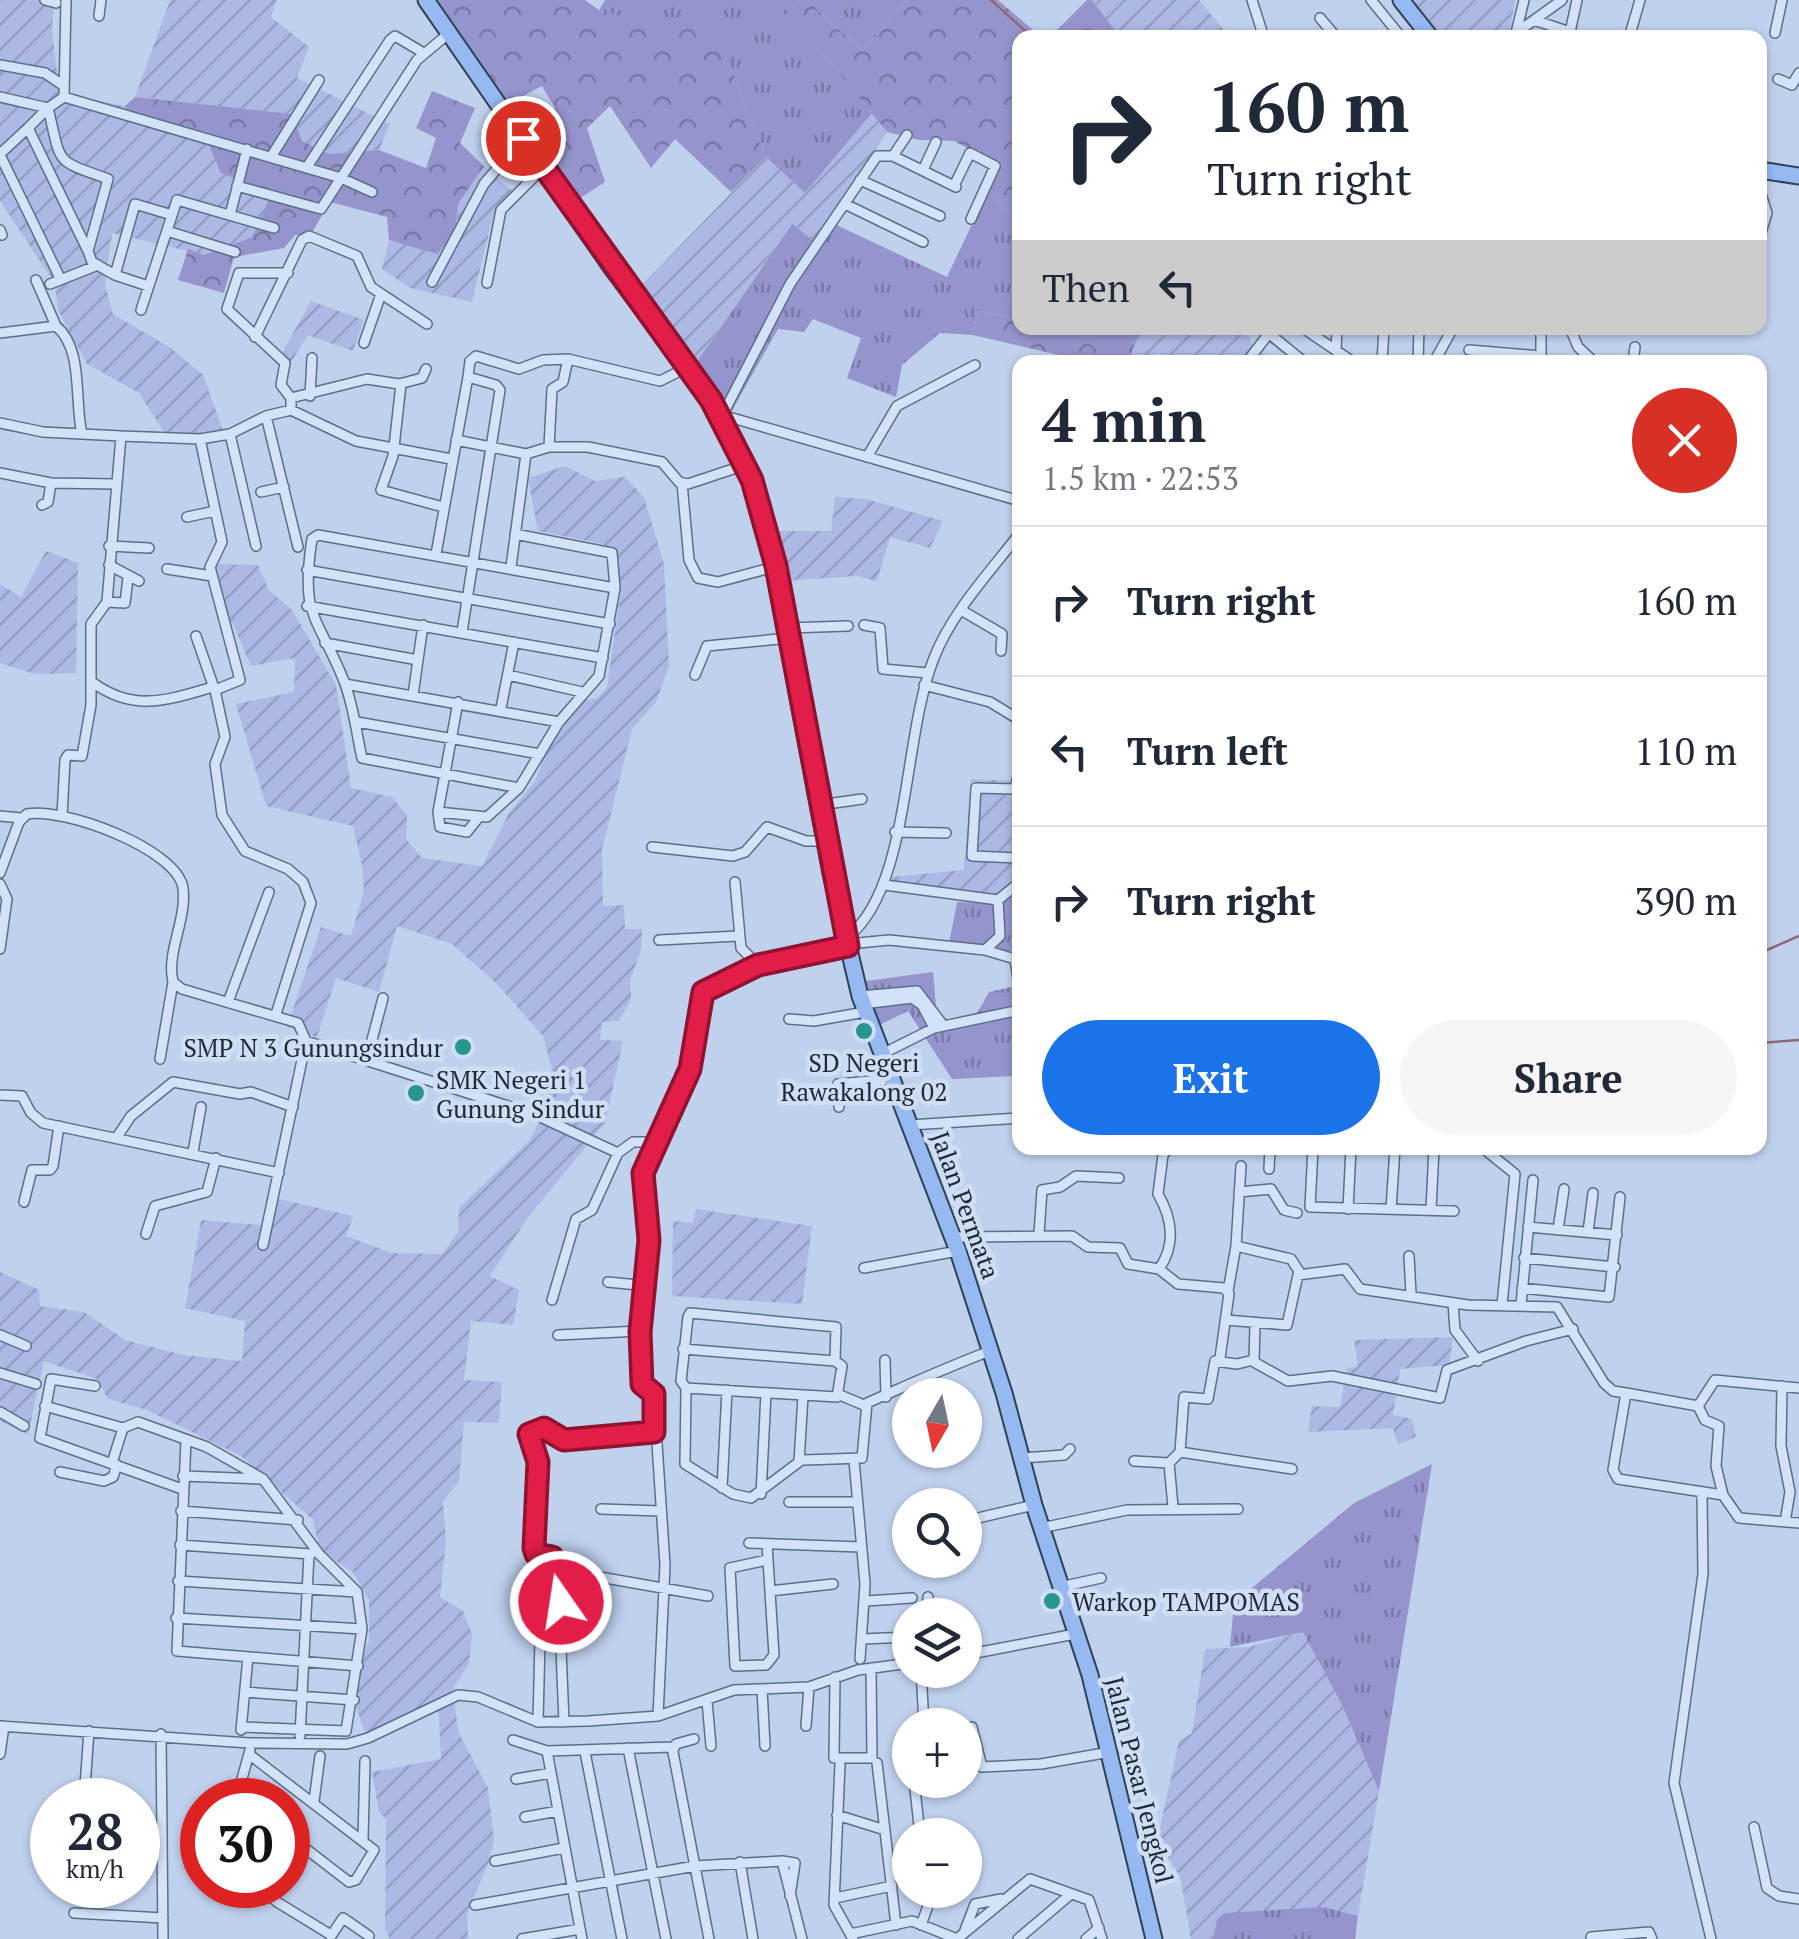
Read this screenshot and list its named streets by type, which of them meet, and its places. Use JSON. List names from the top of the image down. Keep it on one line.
{"streets":{"main road":["Jalan Permata","Jalan Pasar Jengkol"]},"crossings":[["Jalan Permata","Jalan Pasar Jengkol"]],"places":["SD Negeri Rawakalong 02","SMP N 3 Gunungsindur","SMK Negeri 1 Gunung Sindur","Warkop TAMPOMAS"],"north":"bottom","page":{"turn":["160 m","Turn right"],"then":"Then","heading":["4 min","1.5 km · 22:53"],"list":[{"name":"Turn right","value":"160 m"},{"name":"Turn left","value":"110 m"},{"name":"Turn right","value":"390 m"}],"buttons":["Exit","Share"],"map_buttons":["+","−"],"speed":"28 km/h","limit":"30"}}
